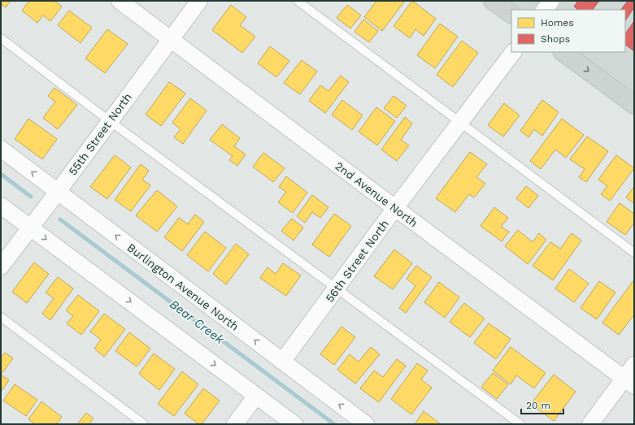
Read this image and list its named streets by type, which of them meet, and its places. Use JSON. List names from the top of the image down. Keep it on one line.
{"streets":{"street":["55th Street North","2nd Avenue North","56th Street North","Burlington Avenue North"]},"crossings":[["55th Street North","2nd Avenue North"],["55th Street North","Burlington Avenue North"],["2nd Avenue North","56th Street North"],["56th Street North","Burlington Avenue North"]],"water":["Bear Creek"],"legend":["Homes","Shops"],"scale_bar":"20 m"}
